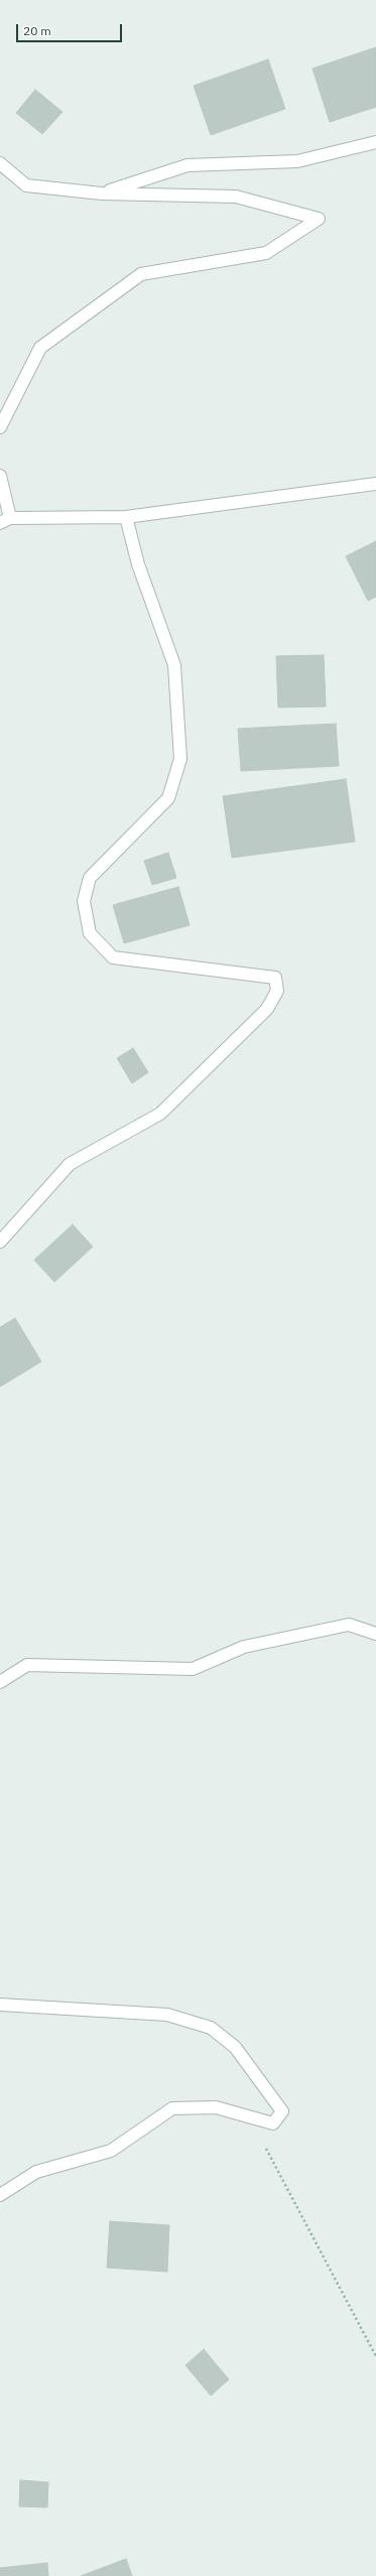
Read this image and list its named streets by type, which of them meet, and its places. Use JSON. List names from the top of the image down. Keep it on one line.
{"scale_bar":"20 m"}
